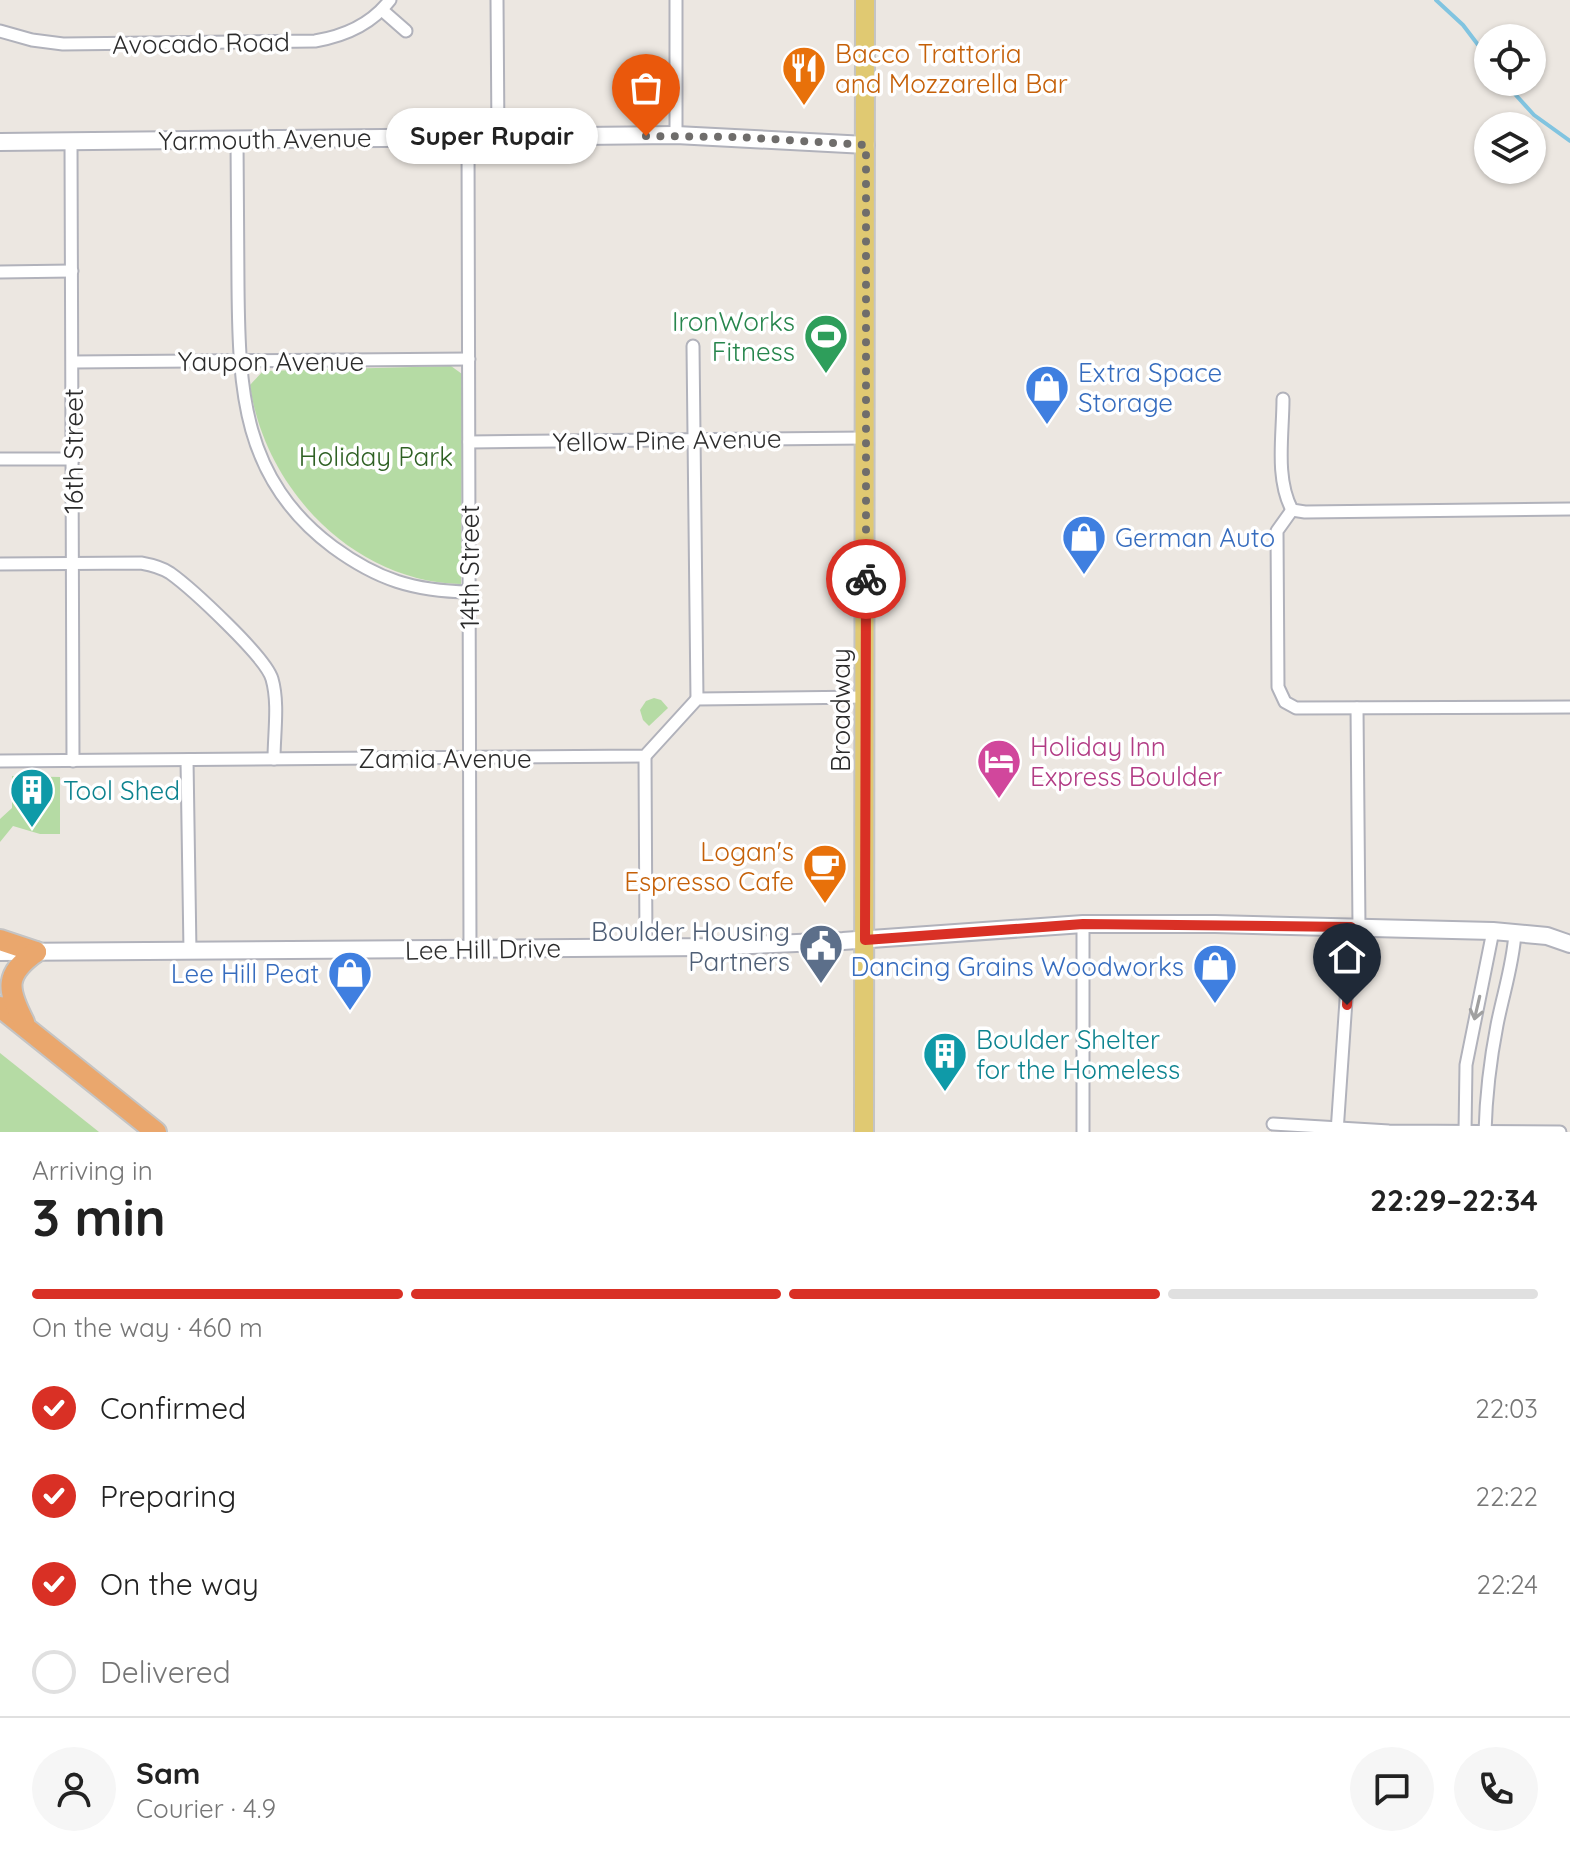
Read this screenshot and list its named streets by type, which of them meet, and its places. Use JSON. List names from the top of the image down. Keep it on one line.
{"streets":{"main road":["Broadway"],"street":["Avocado Road","Yarmouth Avenue","Yaupon Avenue","Yellow Pine Avenue","16th Street","14th Street","Zamia Avenue","Lee Hill Drive"]},"crossings":[["Yarmouth Avenue","16th Street"],["Yarmouth Avenue","14th Street"],["Yarmouth Avenue","Broadway"],["Yaupon Avenue","16th Street"],["Yaupon Avenue","14th Street"],["Yellow Pine Avenue","14th Street"],["Yellow Pine Avenue","Broadway"],["16th Street","Zamia Avenue"],["14th Street","Zamia Avenue"],["14th Street","Lee Hill Drive"],["Broadway","Lee Hill Drive"]],"parks":["Holiday Park"],"places":{"restaurant":["Bacco Trattoria and Mozzarella Bar"],"other":["Super Rupair"],"sports":["IronWorks Fitness"],"shop":["Extra Space Storage","German Auto","Dancing Grains Woodworks","Lee Hill Peat"],"hotel":["Holiday Inn Express Boulder"],"building":["Tool Shed","Boulder Shelter for the Homeless"],"cafe":["Logan's Espresso Cafe"],"public building":["Boulder Housing Partners"]},"page":{"bubble":"Super Rupair","heading":["3 min","Arriving in","22:29–22:34"],"panel":["Sam","Courier · 4.9"],"bar":"On the way · 460 m","list":[["Confirmed","22:03"],["Preparing","22:22"],["On the way","22:24"],"Delivered"]}}
